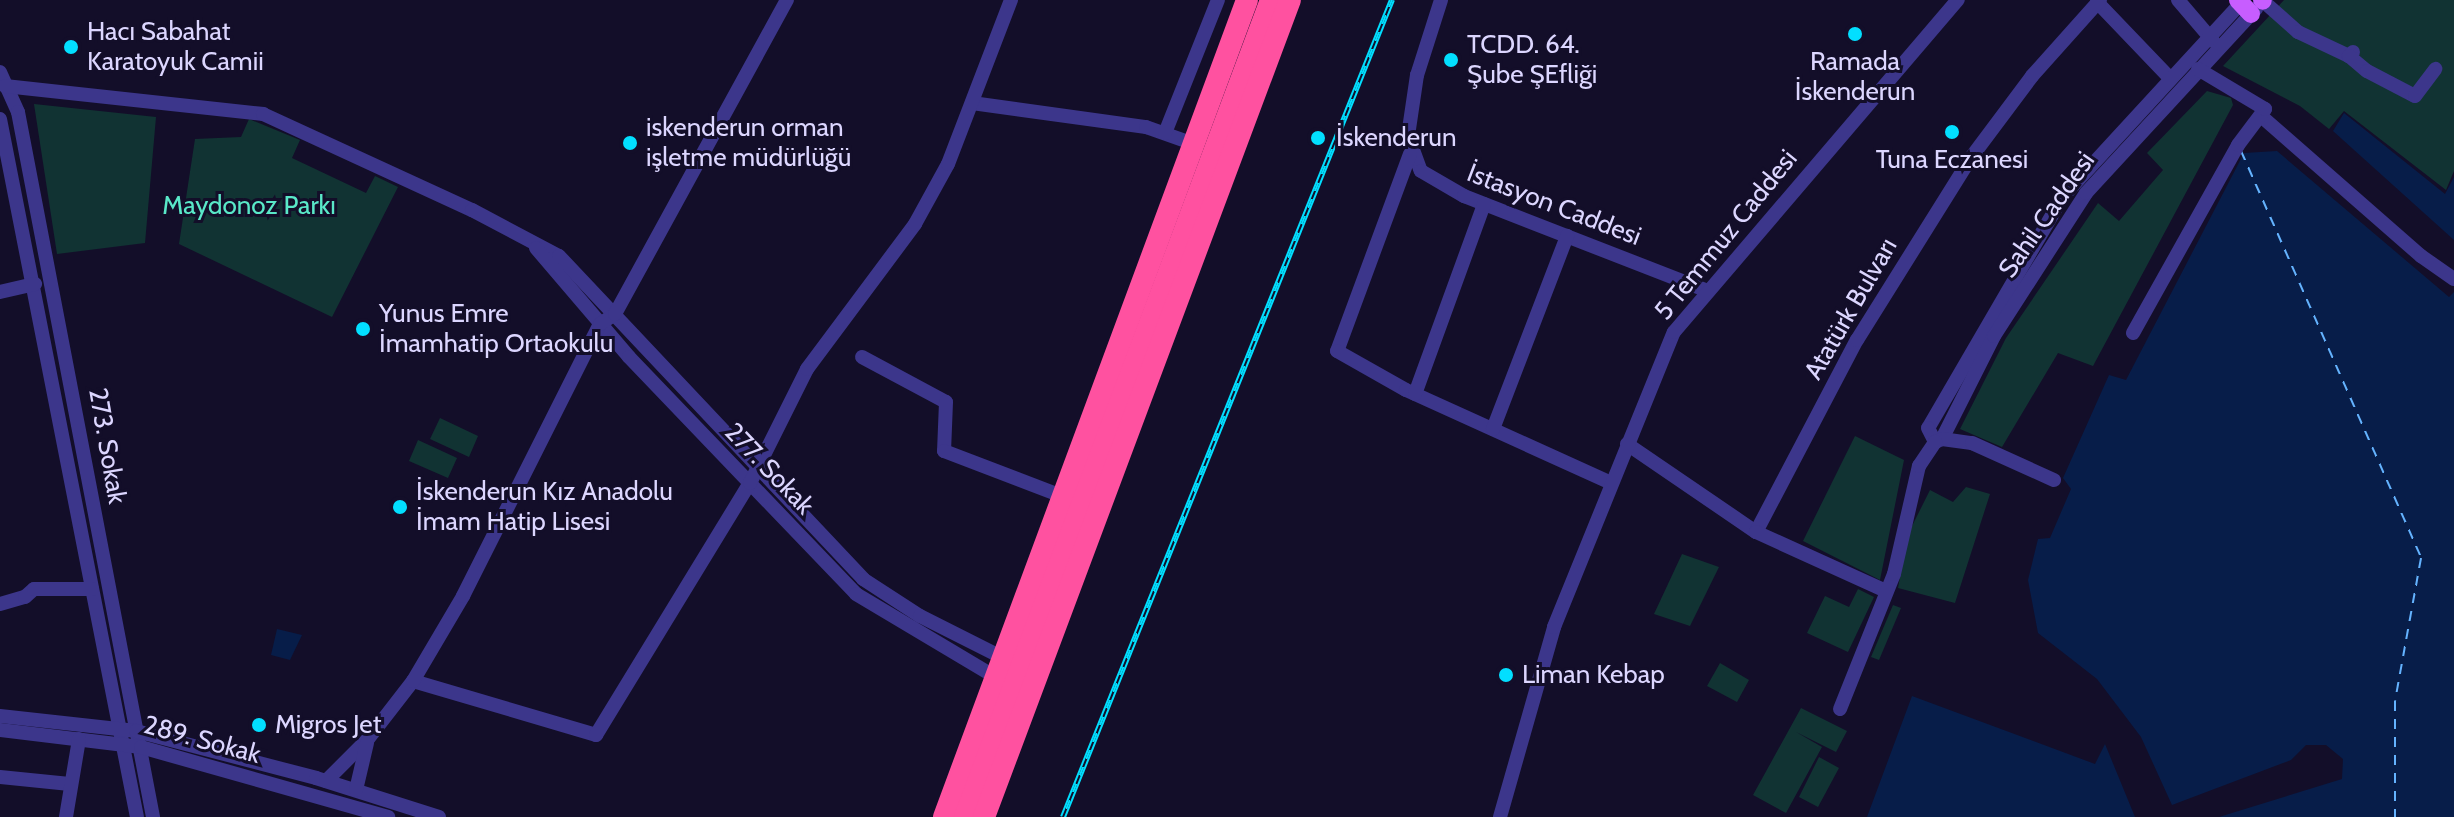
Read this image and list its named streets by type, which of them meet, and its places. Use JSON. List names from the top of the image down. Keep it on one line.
{"streets":{"street":["İstasyon Caddesi","Sahil Caddesi","5 Temmuz Caddesi","Atatürk Bulvarı","273. Sokak","277. Sokak","289. Sokak"]},"crossings":[["İstasyon Caddesi","5 Temmuz Caddesi"],["273. Sokak","277. Sokak"],["273. Sokak","289. Sokak"]],"parks":["Maydonoz Parkı"],"places":["Ramada İskenderun","Hacı Sabahat Karatoyuk Camii","TCDD. 64. Şube ŞEfliği","Tuna Eczanesi","İskenderun","iskenderun orman işletme müdürlüğü","Yunus Emre İmamhatip Ortaokulu","İskenderun Kız Anadolu İmam Hatip Lisesi","Liman Kebap","Migros Jet"]}
